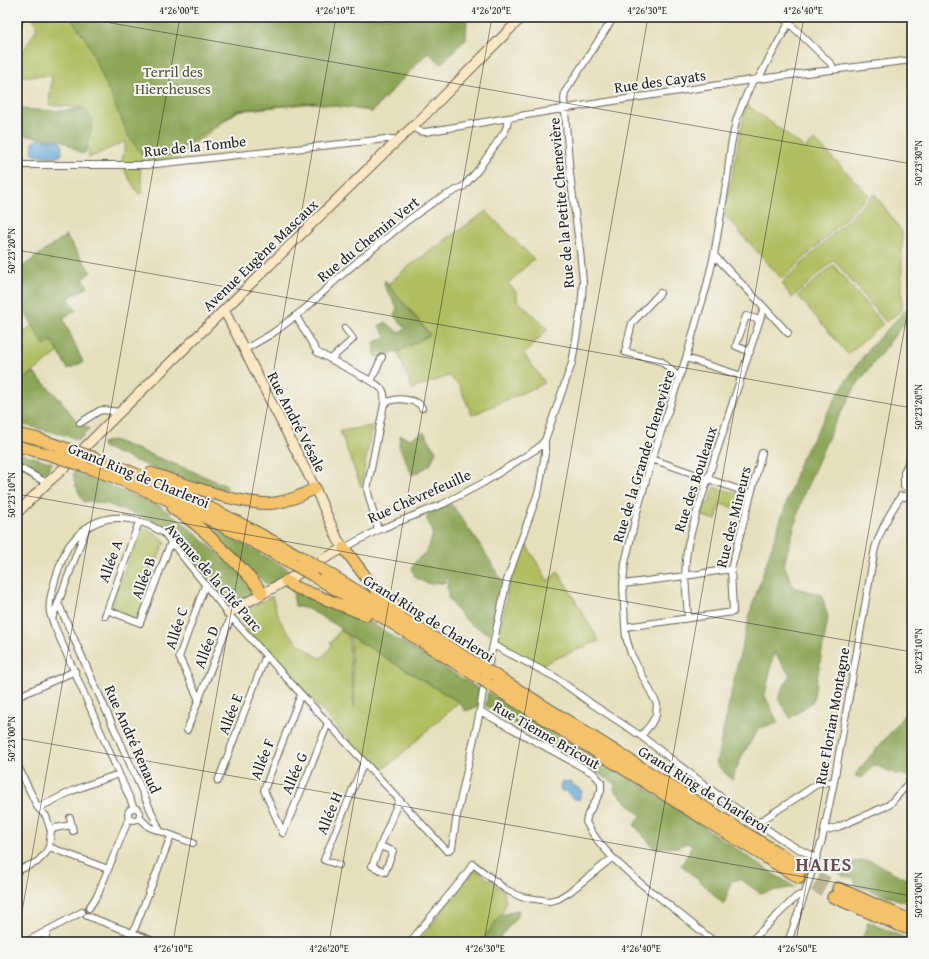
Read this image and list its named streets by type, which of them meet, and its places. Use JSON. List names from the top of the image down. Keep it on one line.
{"streets":{"highway":["Grand Ring de Charleroi"],"main road":["Avenue Eugène Mascaux","Rue André Vésale","Rue Chèvrefeuille"],"street":["Rue des Cayats","Rue de la Tombe","Rue de la Petite Chenevière","Rue du Chemin Vert","Rue de la Grande Chenevière","Rue des Bouleaux","Rue des Mineurs","Allée A","Avenue de la Cité Parc","Allée B","Allée C","Allée D","Allée E","Rue Florian Montagne","Rue Tienne Bricout","Rue André Renaud","Allée F","Allée G","Allée H"]},"crossings":[["Rue des Cayats","Rue de la Petite Chenevière"],["Rue des Cayats","Rue du Chemin Vert"],["Rue des Cayats","Avenue Eugène Mascaux"],["Rue des Cayats","Rue de la Grande Chenevière"],["Rue de la Tombe","Avenue Eugène Mascaux"],["Rue de la Petite Chenevière","Rue Chèvrefeuille"],["Rue de la Petite Chenevière","Avenue de la Cité Parc"],["Rue de la Petite Chenevière","Rue Tienne Bricout"],["Rue du Chemin Vert","Rue André Vésale"],["Avenue Eugène Mascaux","Rue André Vésale"],["Rue André Vésale","Rue Chèvrefeuille"],["Grand Ring de Charleroi","Rue Chèvrefeuille"],["Rue des Bouleaux","Rue des Mineurs"],["Allée A","Avenue de la Cité Parc"],["Allée A","Allée B"],["Avenue de la Cité Parc","Allée B"],["Avenue de la Cité Parc","Allée C"],["Avenue de la Cité Parc","Allée D"],["Avenue de la Cité Parc","Allée E"],["Avenue de la Cité Parc","Allée F"],["Avenue de la Cité Parc","Allée G"],["Avenue de la Cité Parc","Allée H"],["Allée C","Allée D"],["Allée F","Allée G"]],"districts":["HAIES"],"parks":["Terril des Hiercheuses"],"coordinates":["4°26'00\"E","4°26'10\"E","4°26'20\"E","4°26'30\"E","4°26'40\"E","50°23'30\"N","50°23'20\"N","50°23'10\"N","50°23'00\"N","4°26'50\"E"]}
